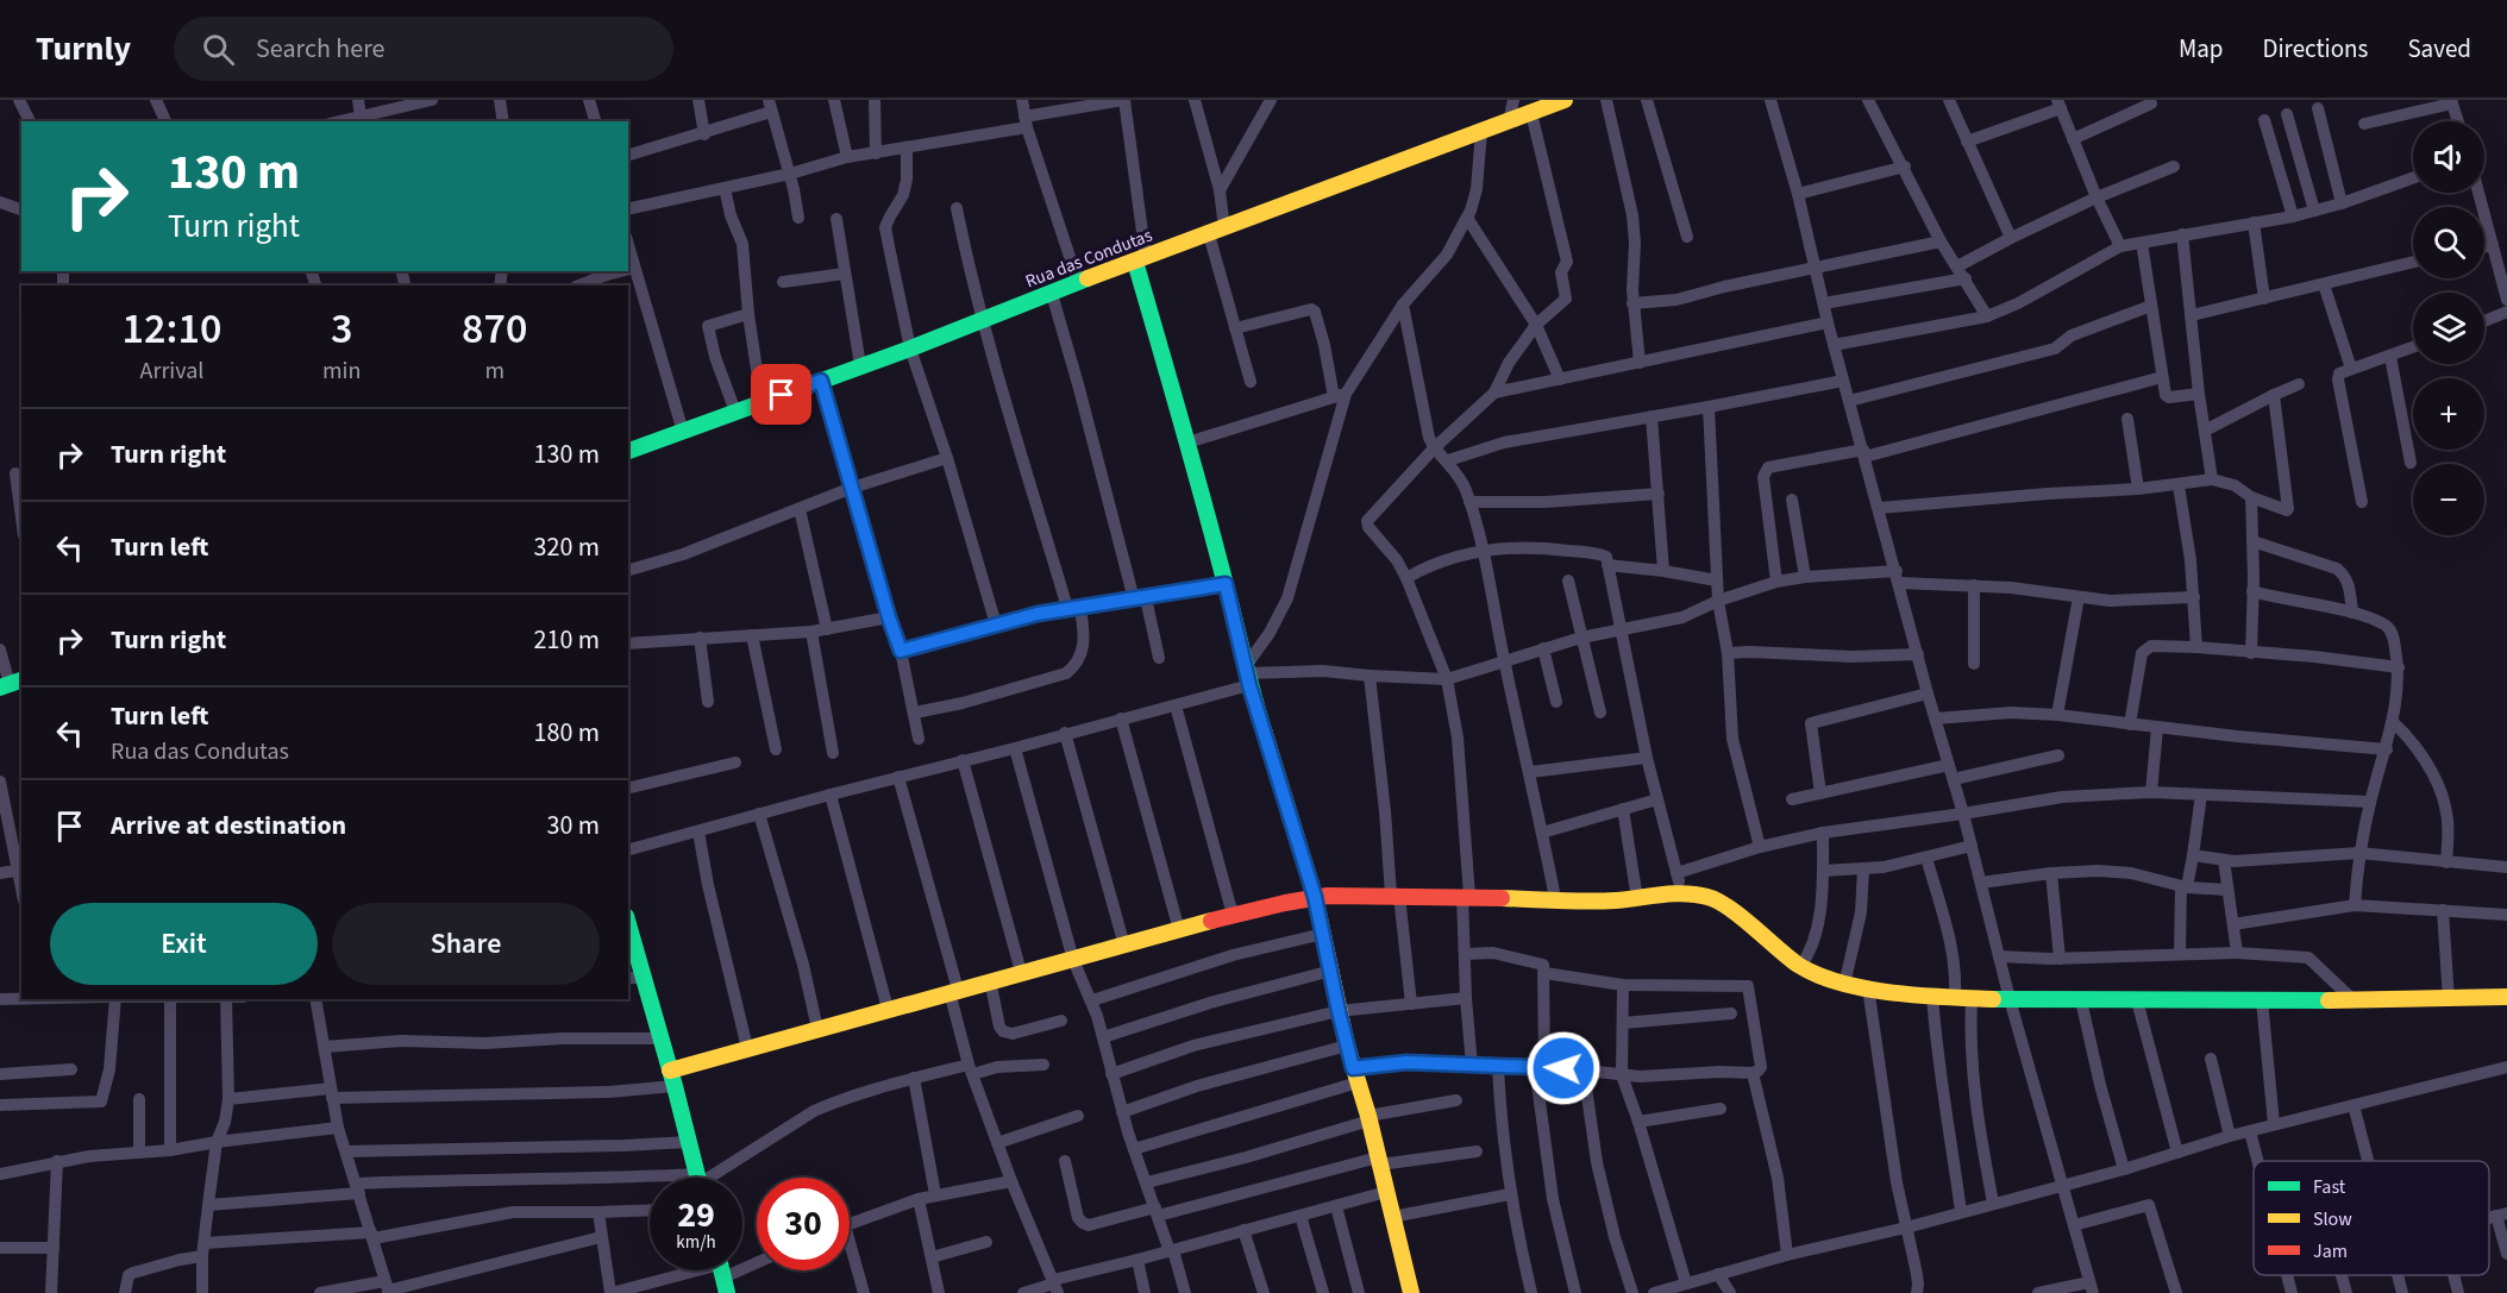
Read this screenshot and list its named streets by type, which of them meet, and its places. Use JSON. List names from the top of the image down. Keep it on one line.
{"streets":{"street":["Rua das Condutas"]},"legend":["Fast","Slow","Jam"],"page":{"header":"Turnly","search":"Search here","nav":["Map","Directions","Saved"],"map_buttons":["+","−"],"turn":["130 m","Turn right"],"eta":["12:10","Arrival","3","min","870","m"],"list":[{"name":"Turn right","value":"130 m"},{"name":"Turn left","value":"320 m"},{"name":"Turn right","value":"210 m"},{"name":"Turn left","note":"Rua das Condutas","value":"180 m"},{"name":"Arrive at destination","value":"30 m"}],"buttons":["Exit","Share"],"speed":"29 km/h","limit":"30"}}
